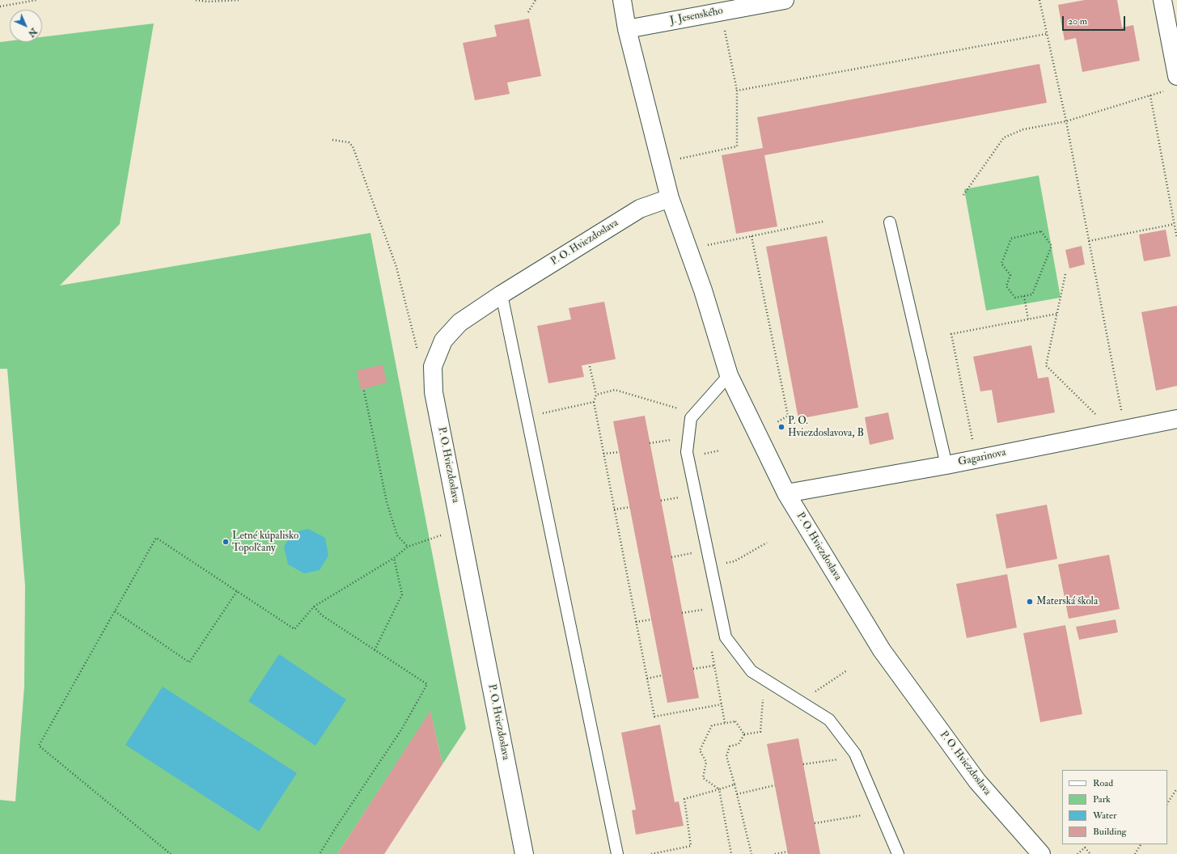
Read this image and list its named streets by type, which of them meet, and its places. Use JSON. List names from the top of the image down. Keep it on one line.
{"streets":{"street":["J. Jesenského","P. O. Hviezdoslava","Gagarinova"]},"crossings":[["J. Jesenského","P. O. Hviezdoslava"],["P. O. Hviezdoslava","Gagarinova"]],"places":["P. O. Hviezdoslavova, B","Letné kúpalisko Topoľčany","Materská škola"],"legend":["Road","Park","Water","Building"],"scale_bar":"20 m","north":"bottom right"}
